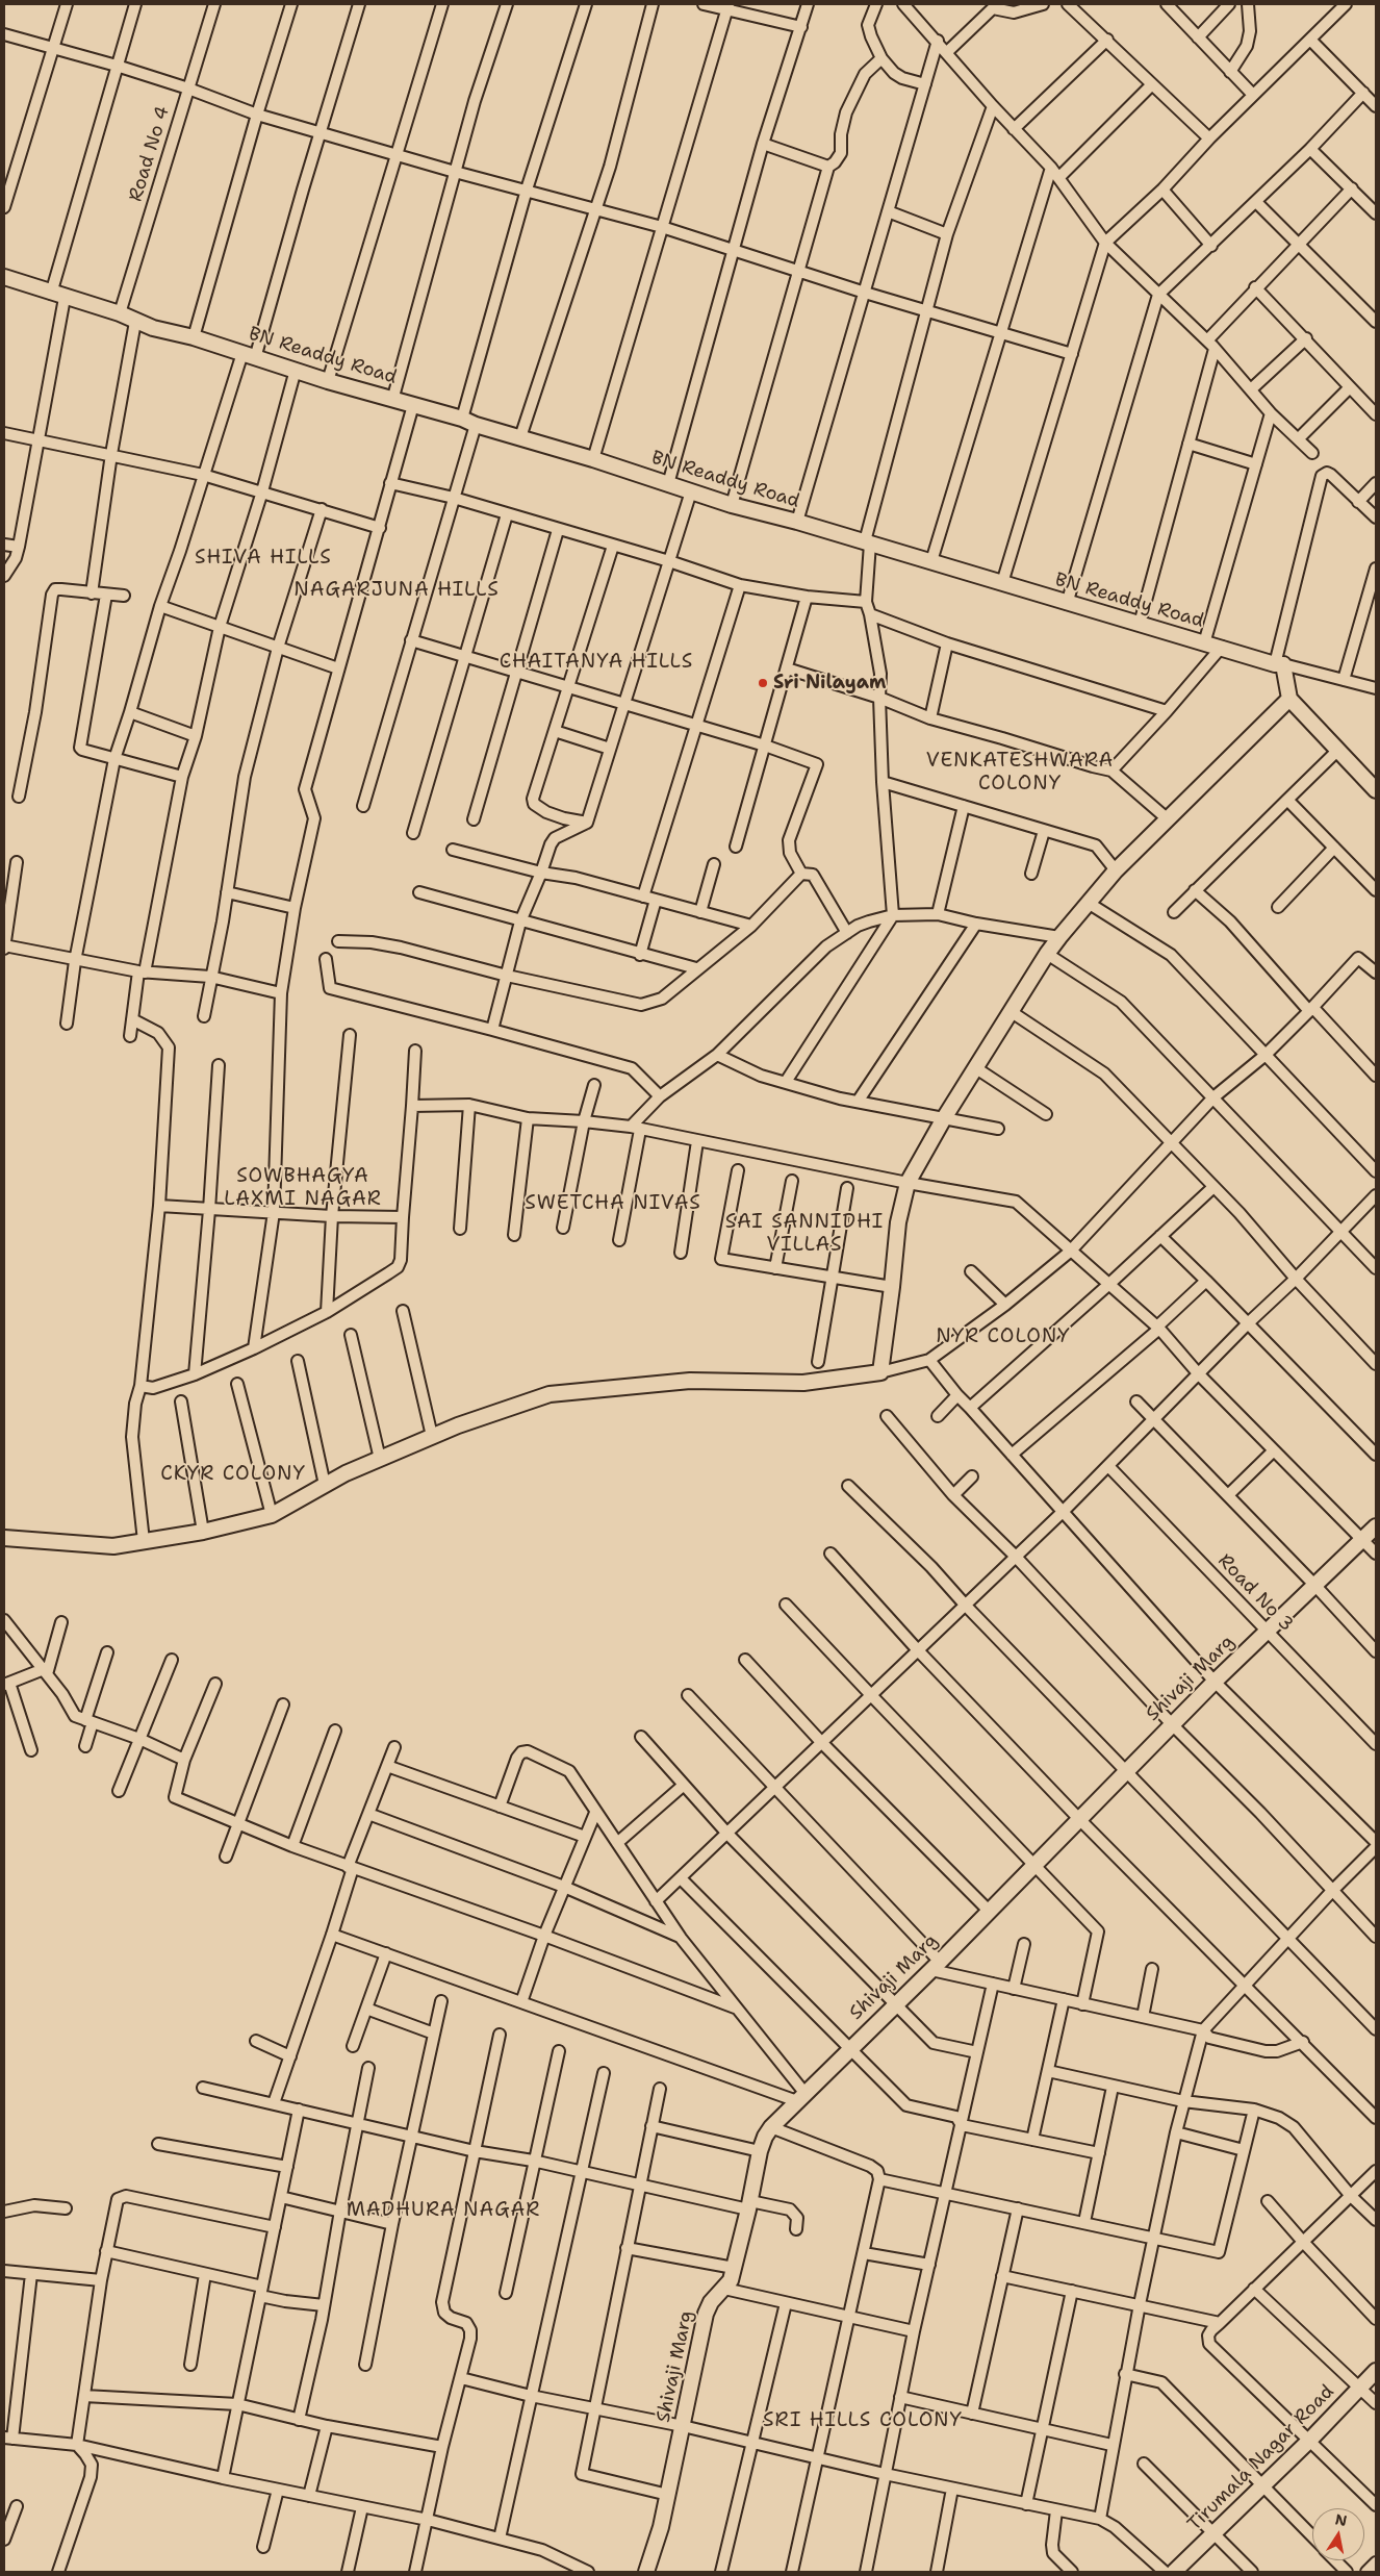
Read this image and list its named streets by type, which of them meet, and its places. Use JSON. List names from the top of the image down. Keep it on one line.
{"streets":{"street":["Road No 4","BN Readdy Road","Road No 3","Shivaji Marg","Tirumala Nagar Road"]},"crossings":[["Road No 4","BN Readdy Road"],["Road No 3","Shivaji Marg"]],"districts":["SHIVA HILLS","NAGARJUNA HILLS","CHAITANYA HILLS","VENKATESHWARA COLONY","SOWBHAGYA LAXMI NAGAR","SWETCHA NIVAS","SAI SANNIDHI VILLAS","NYR COLONY","CKYR COLONY","MADHURA NAGAR","SRI HILLS COLONY"],"places":["Sri Nilayam"],"north":"top"}
